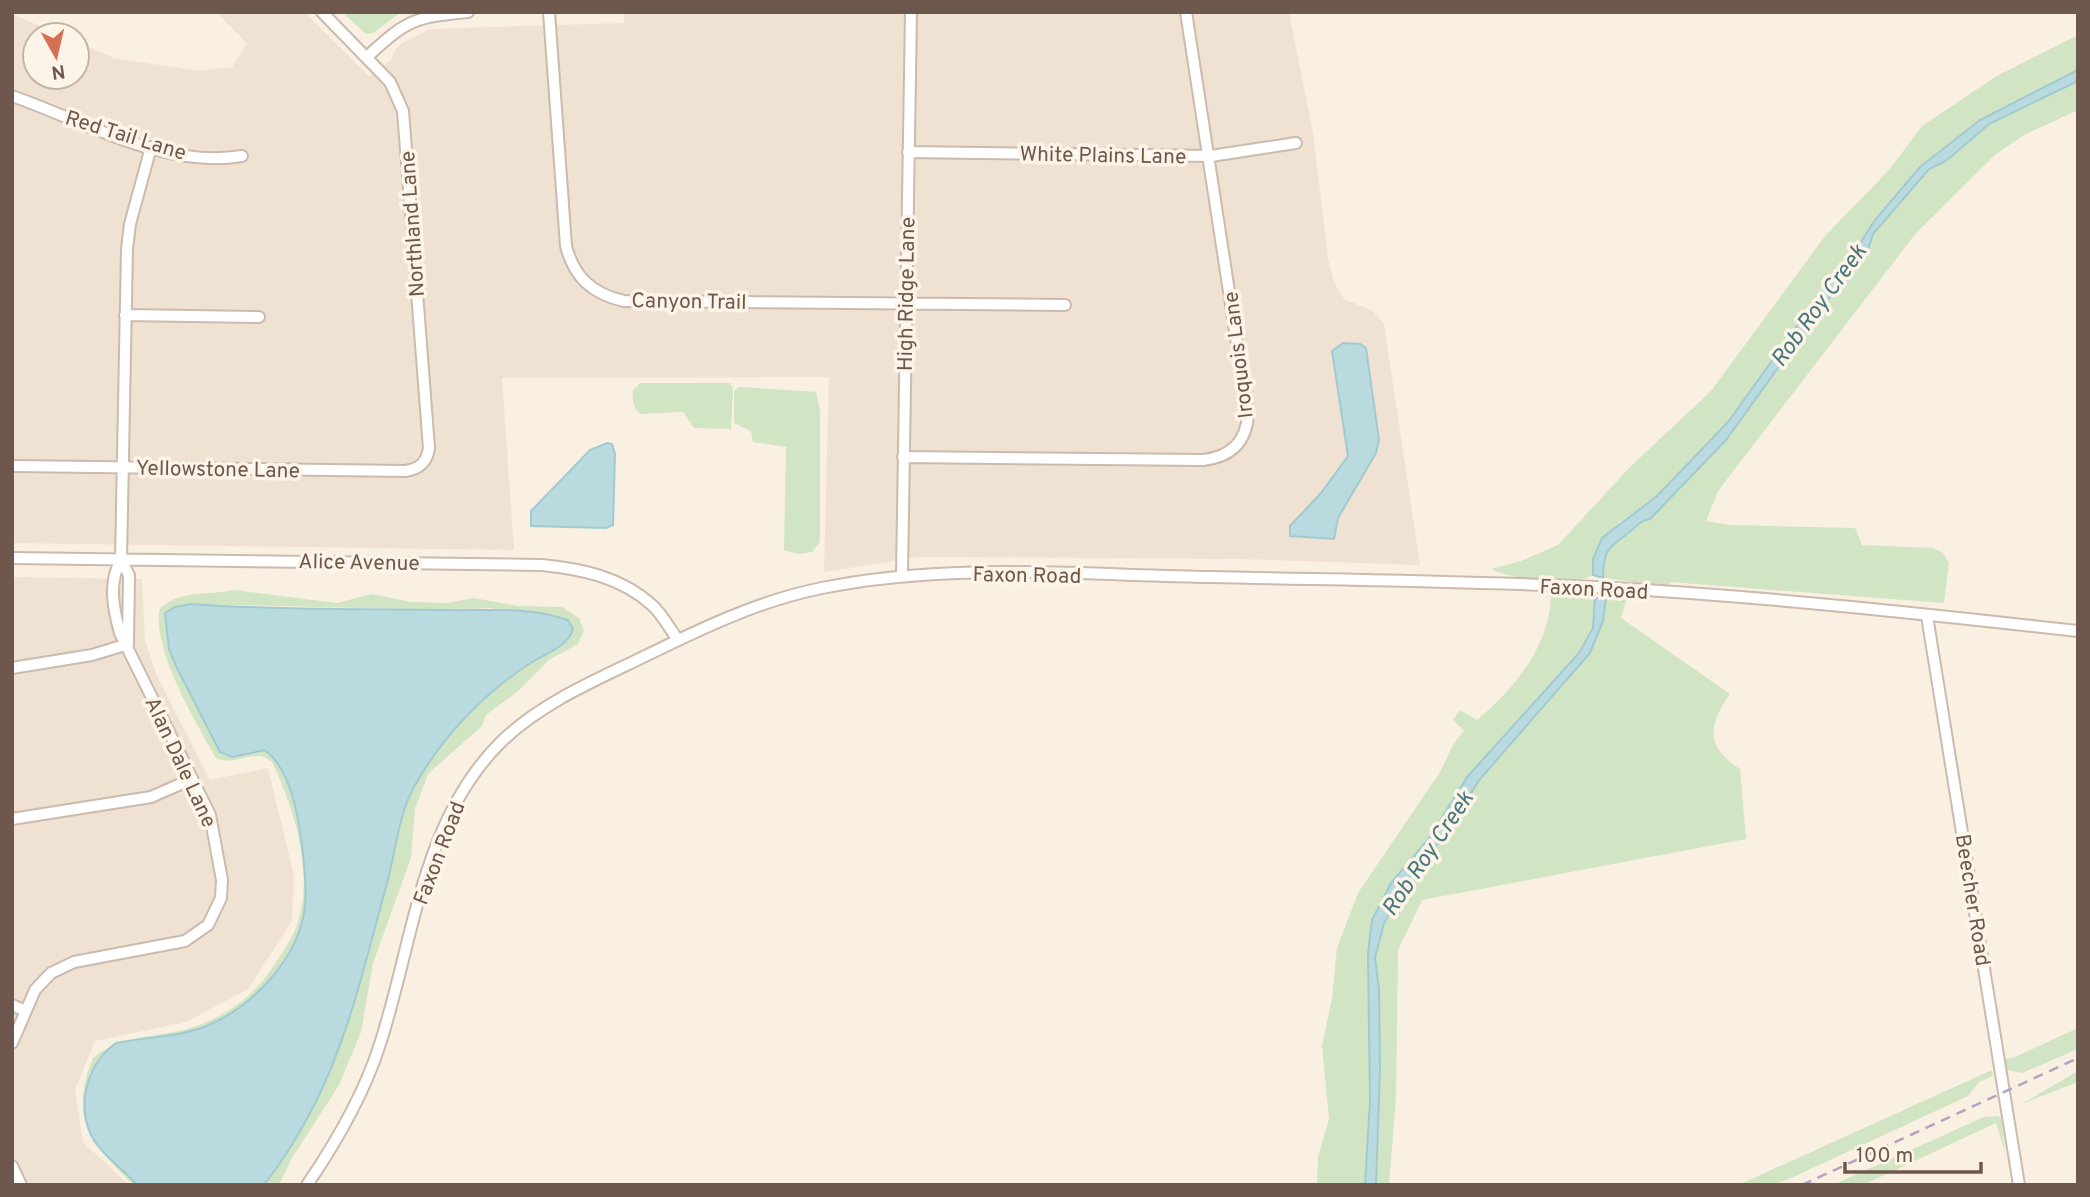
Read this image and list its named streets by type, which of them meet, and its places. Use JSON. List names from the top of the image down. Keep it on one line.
{"streets":{"street":["Red Tail Lane","White Plains Lane","Northland Lane","High Ridge Lane","Canyon Trail","Iroquois Lane","Yellowstone Lane","Alice Avenue","Faxon Road","Alan Dale Lane","Beecher Road"]},"crossings":[["Red Tail Lane","Alan Dale Lane"],["White Plains Lane","High Ridge Lane"],["White Plains Lane","Iroquois Lane"],["Northland Lane","Yellowstone Lane"],["High Ridge Lane","Canyon Trail"],["High Ridge Lane","Iroquois Lane"],["High Ridge Lane","Faxon Road"],["Yellowstone Lane","Alan Dale Lane"],["Alice Avenue","Faxon Road"],["Alice Avenue","Alan Dale Lane"],["Faxon Road","Beecher Road"]],"water":["Rob Roy Creek"],"scale_bar":"100 m","north":"bottom"}
